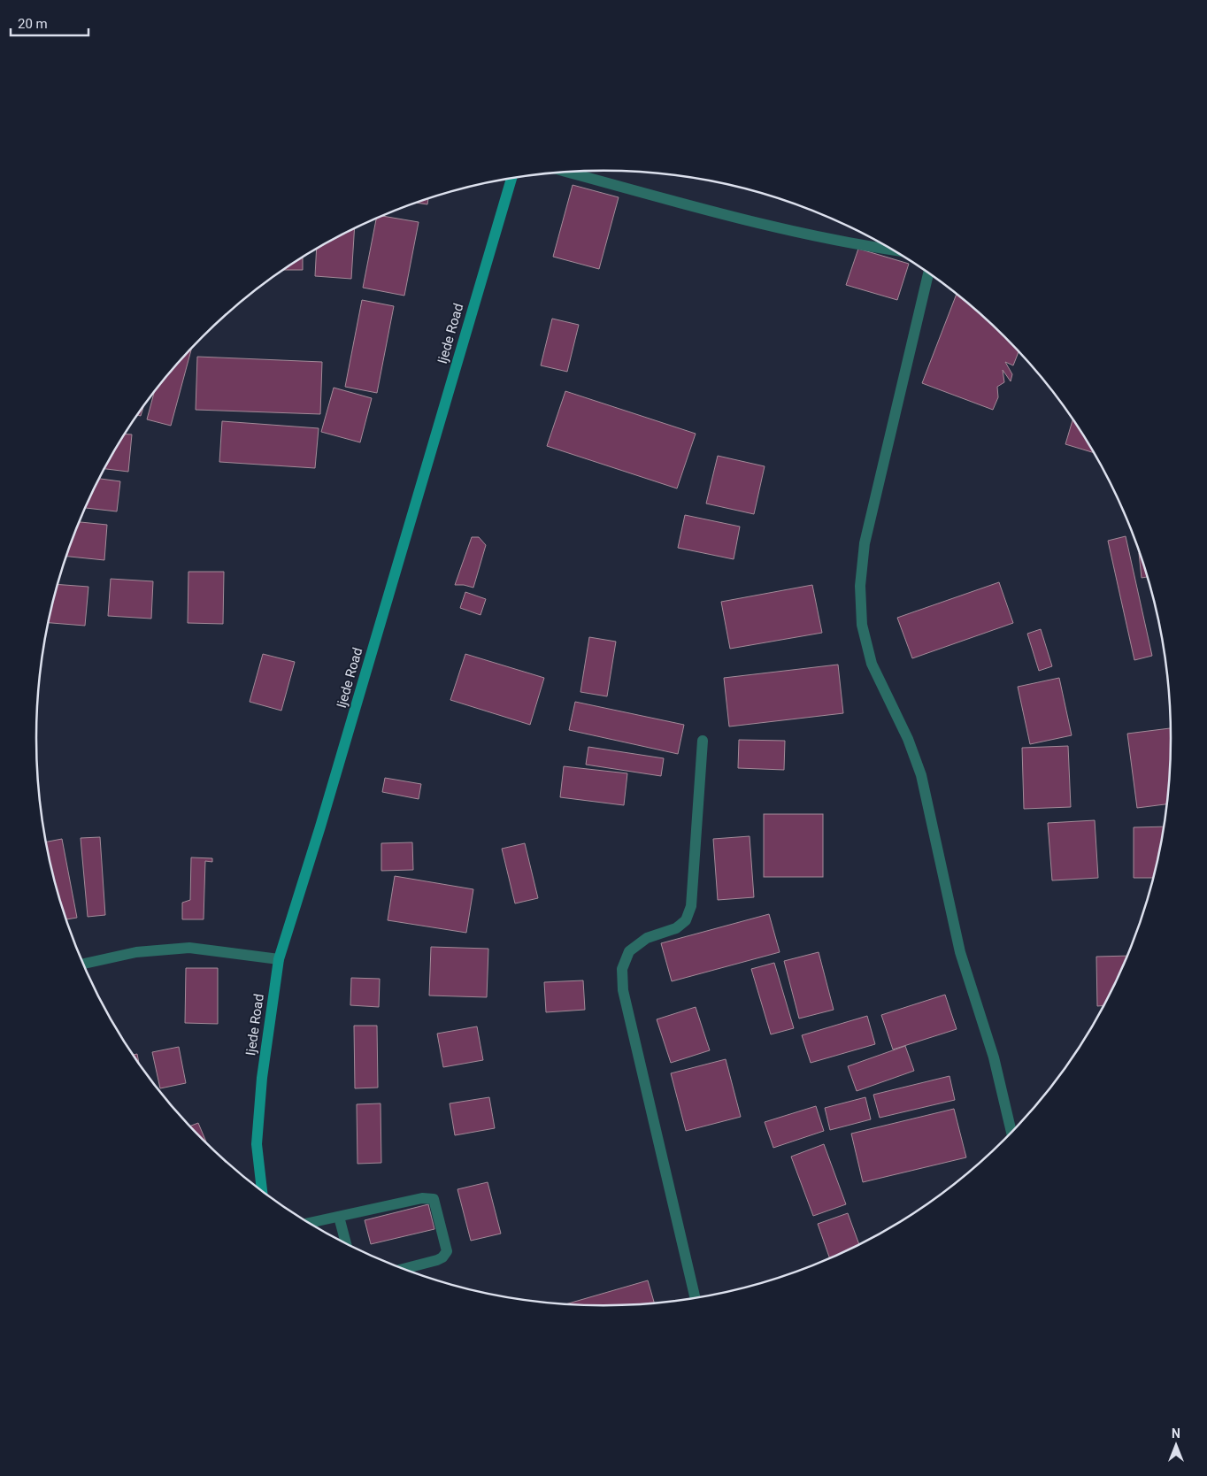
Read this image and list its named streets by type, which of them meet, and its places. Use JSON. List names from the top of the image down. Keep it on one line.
{"streets":{"main road":["Ijede Road"]},"scale_bar":"20 m","north":"top"}
